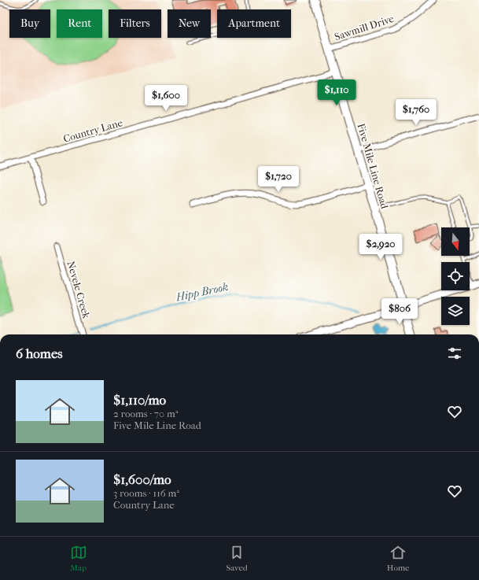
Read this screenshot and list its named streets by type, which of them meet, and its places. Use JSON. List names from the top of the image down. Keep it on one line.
{"streets":{"main road":["Five Mile Line Road"],"street":["Sawmill Drive","Country Lane","Nevele Creek"]},"crossings":[["Sawmill Drive","Five Mile Line Road"],["Country Lane","Five Mile Line Road"]],"water":["Hipp Brook"],"north":"bottom","page":{"chip":["Buy","Rent","Filters","New","Apartment"],"price":["$1,110","$1,600","$1,760","$1,720","$2,920","$806"],"heading":"6 homes","list":[{"name":"$1,110/mo","note":"2 rooms · 70 m² · Five Mile Line Road"},{"name":"$1,600/mo","note":"3 rooms · 116 m² · Country Lane"}],"tabs":["Map","Saved","Home"]}}
